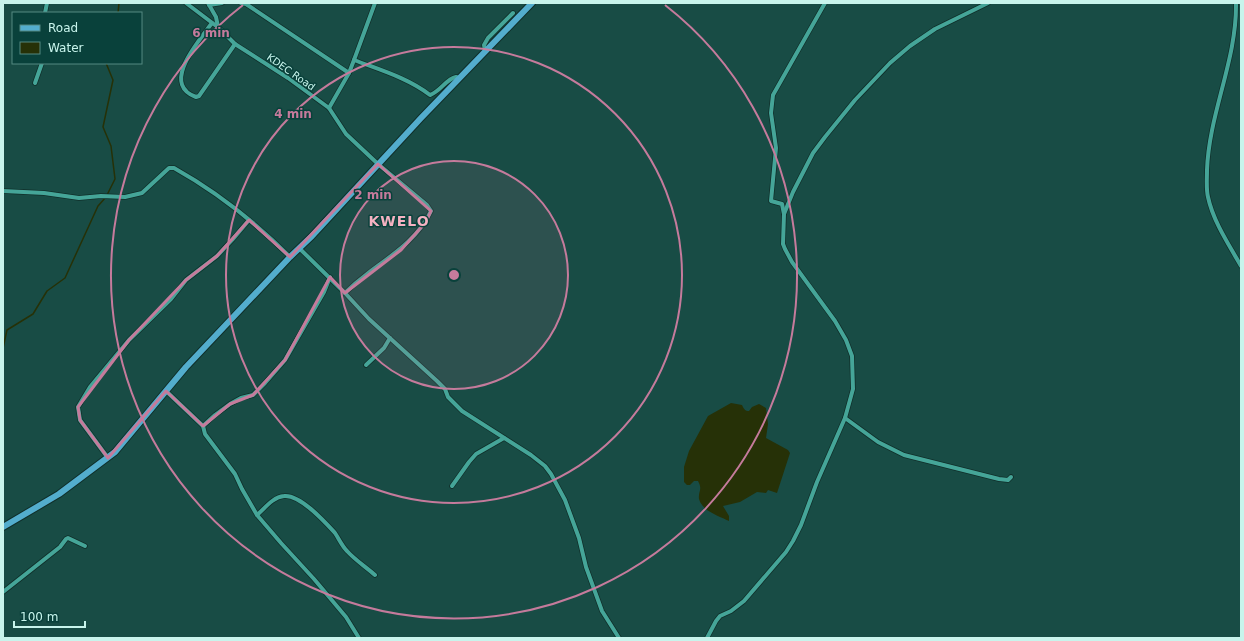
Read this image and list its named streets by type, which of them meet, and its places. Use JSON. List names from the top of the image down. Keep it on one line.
{"streets":{"street":["KDEC Road"]},"districts":["KWELO"],"legend":["Road","Water"],"scale_bar":"100 m","rings":["6 min","4 min","2 min"]}
